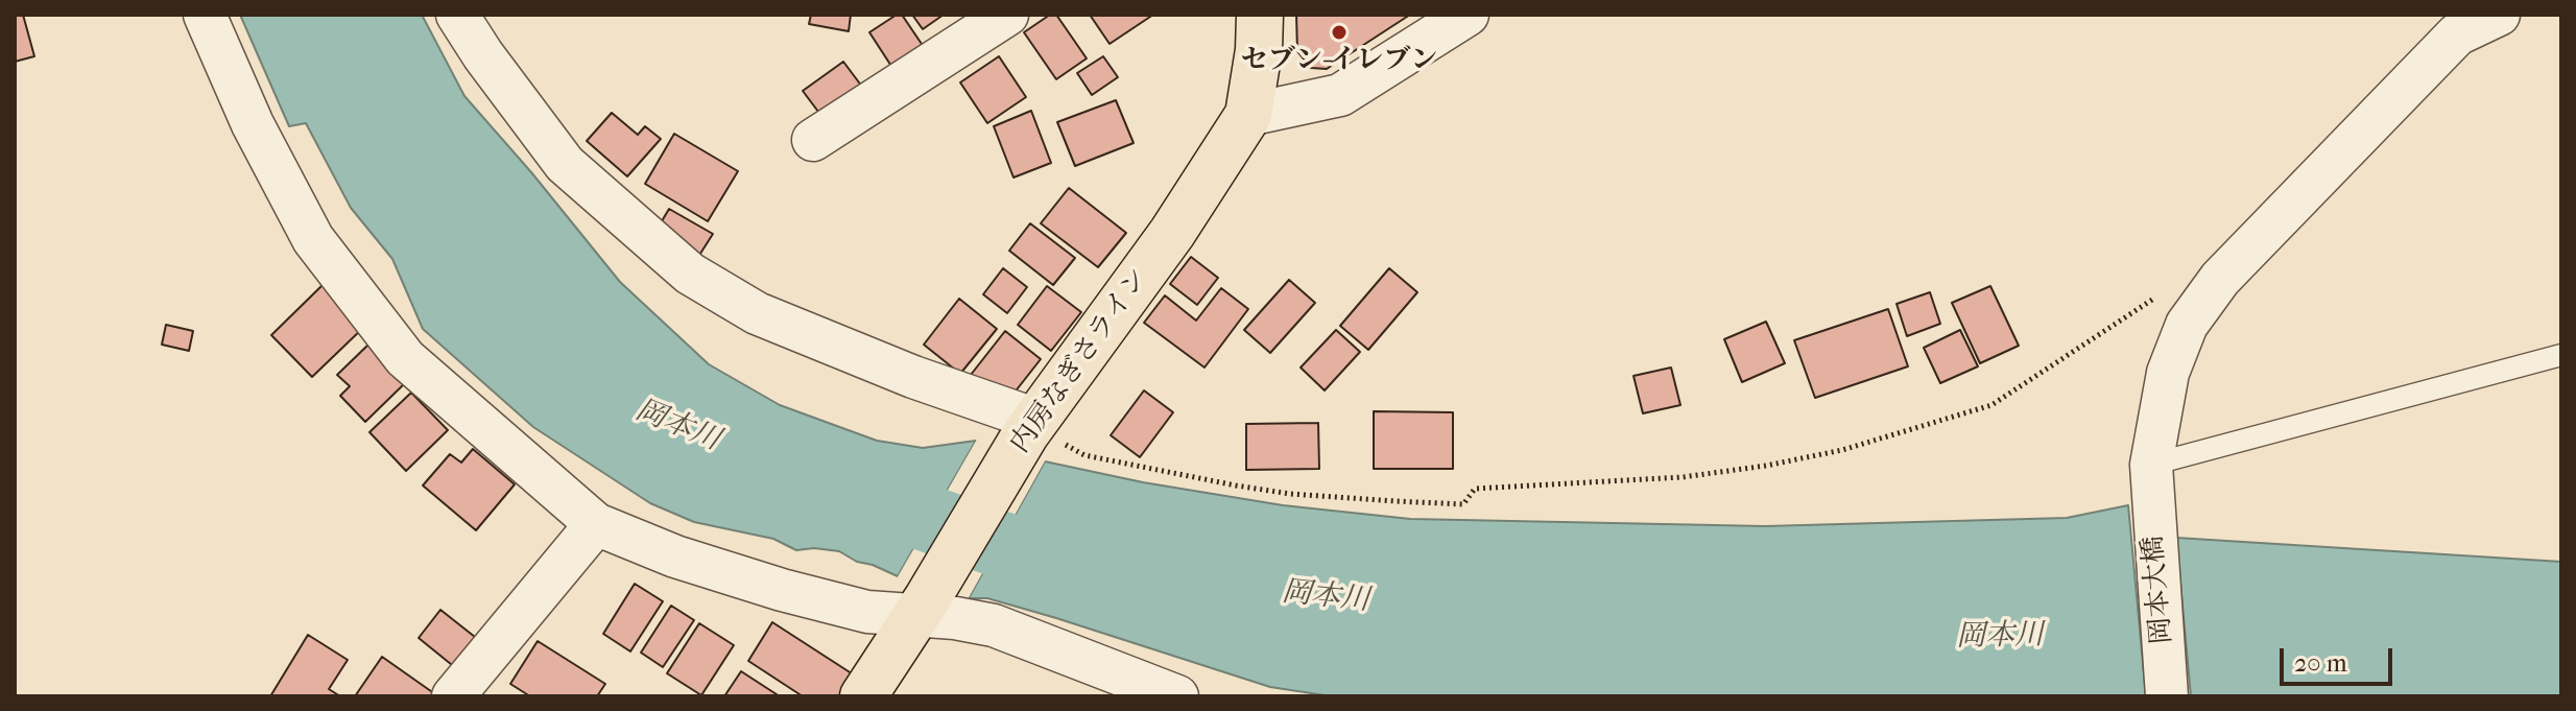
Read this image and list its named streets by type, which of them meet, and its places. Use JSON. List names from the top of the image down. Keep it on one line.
{"streets":{"highway":["内房なぎさライン"],"street":["岡本大橋"]},"water":["岡本川"],"places":["セブン-イレブン"],"scale_bar":"20 m"}
